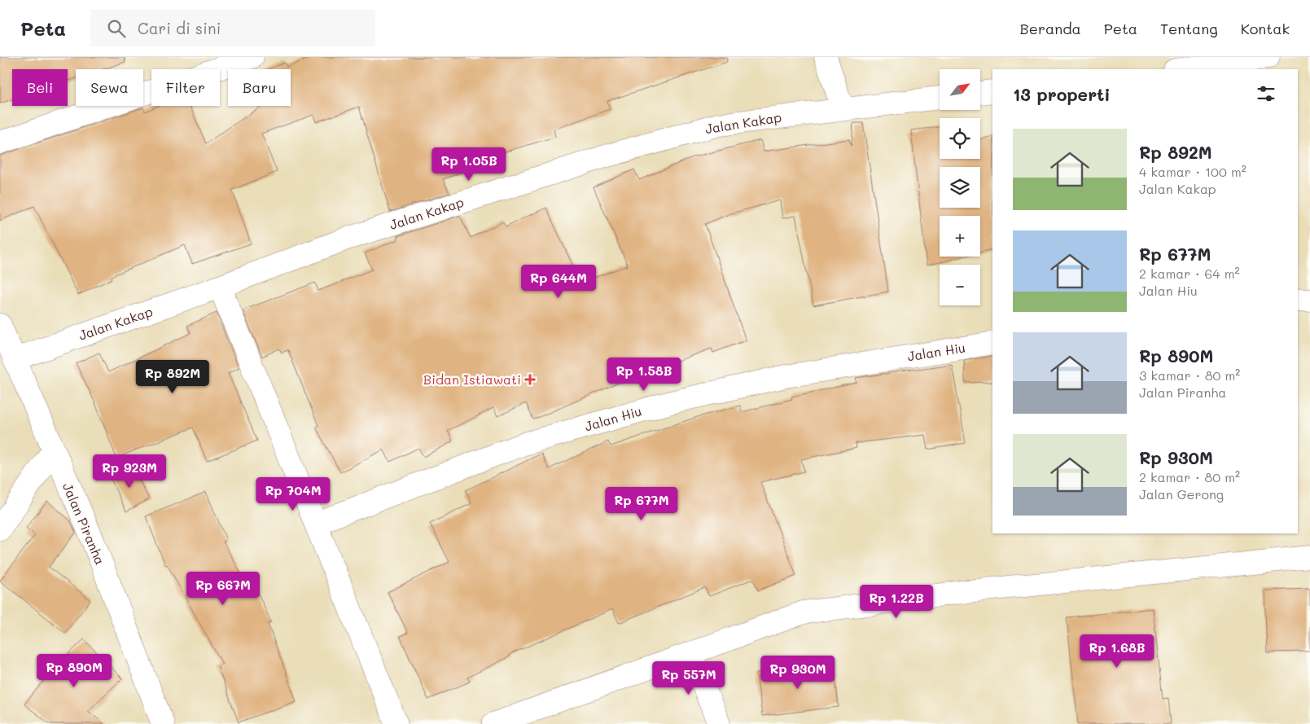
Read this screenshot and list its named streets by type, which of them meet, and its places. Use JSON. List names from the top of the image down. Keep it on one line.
{"streets":{"street":["Jalan Kakap","Jalan Hiu","Jalan Piranha"]},"crossings":[["Jalan Kakap","Jalan Piranha"]],"places":{"health":["Bidan Istiawati"]},"north":"top right","page":{"header":"Peta","search":"Cari di sini","nav":["Beranda","Peta","Tentang","Kontak"],"map_buttons":["+","−"],"chip":["Beli","Sewa","Filter","Baru"],"heading":"13 properti","list":[{"name":"Rp 892M","note":"4 kamar · 100 m² · Jalan Kakap"},{"name":"Rp 677M","note":"2 kamar · 64 m² · Jalan Hiu"},{"name":"Rp 890M","note":"3 kamar · 80 m² · Jalan Piranha"},{"name":"Rp 930M","note":"2 kamar · 80 m² · Jalan Gerong"}],"price":["Rp 1.05B","Rp 644M","Rp 1.58B","Rp 892M","Rp 923M","Rp 704M","Rp 677M","Rp 667M","Rp 1.22B","Rp 1.68B","Rp 890M","Rp 930M","Rp 557M"]}}
